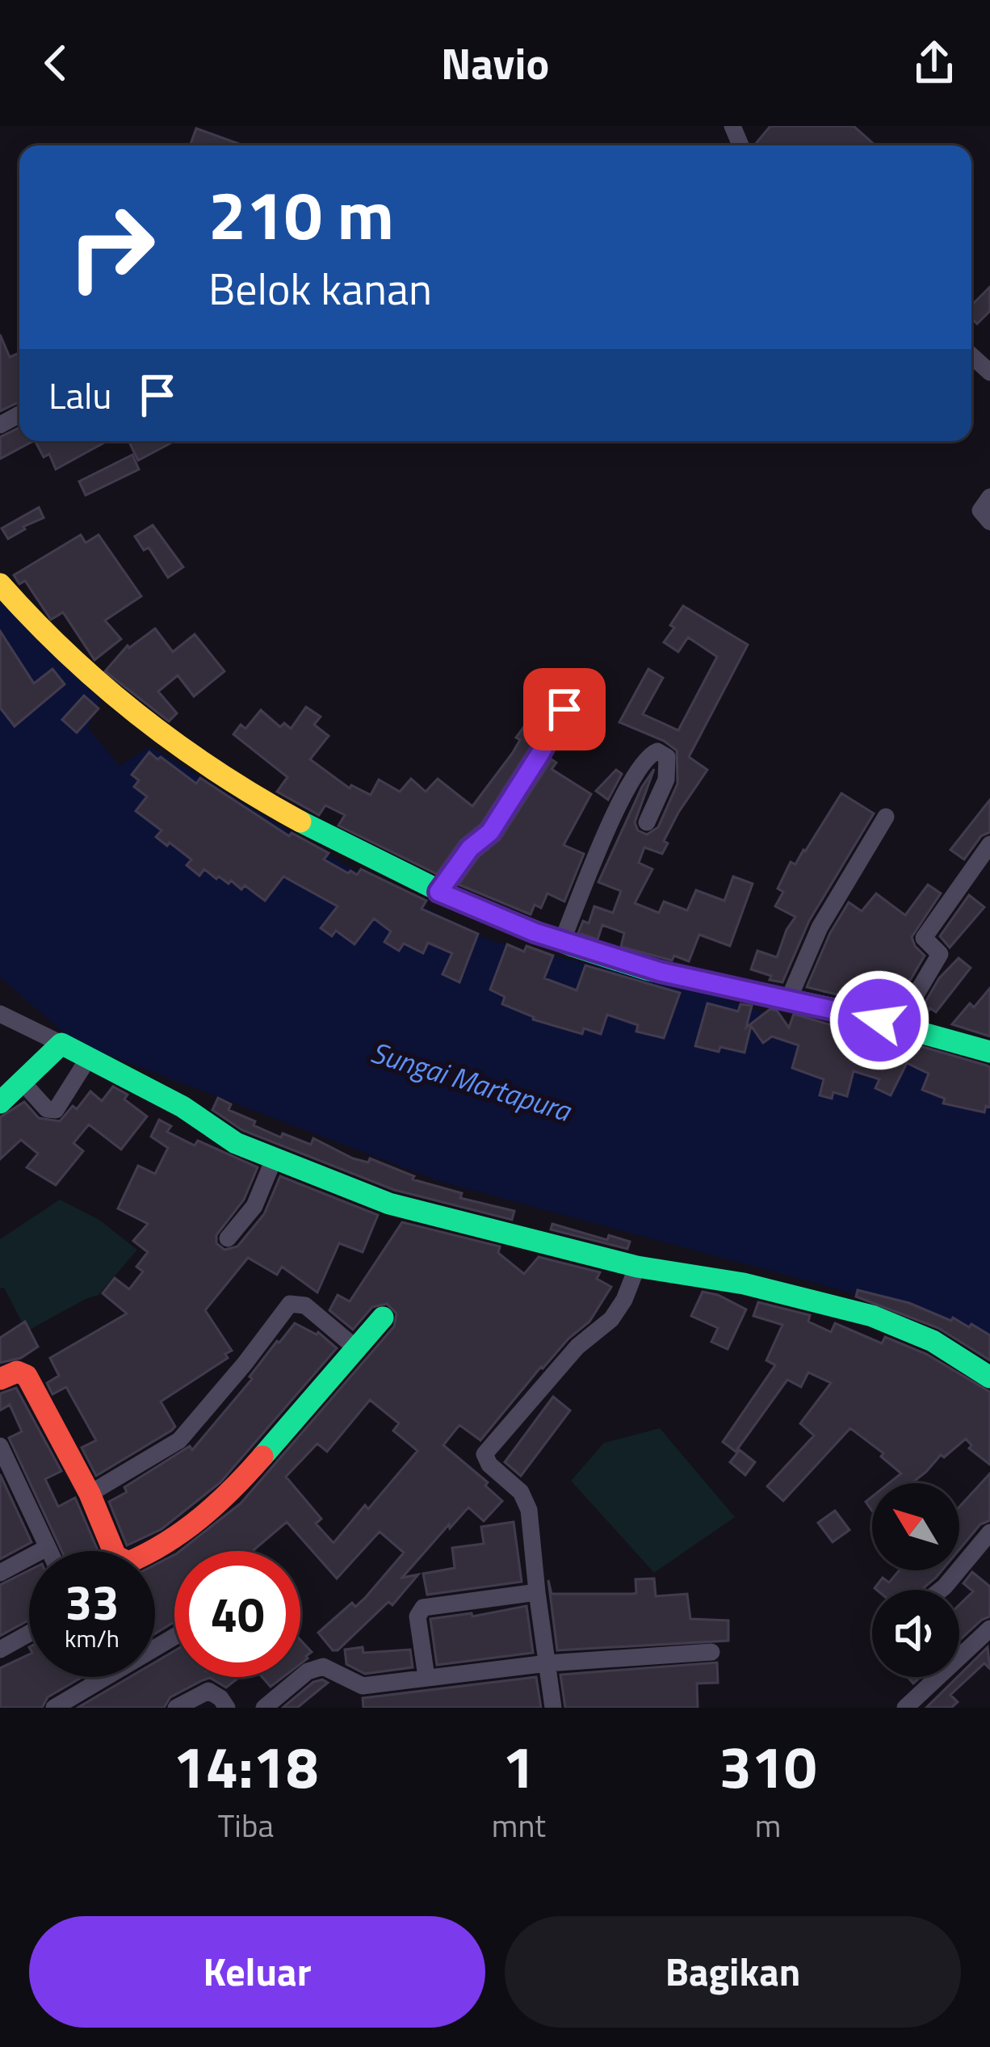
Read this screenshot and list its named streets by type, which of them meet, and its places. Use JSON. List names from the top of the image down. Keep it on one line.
{"water":["Sungai Martapura"],"north":"top left","page":{"header":"Navio","turn":["210 m","Belok kanan"],"then":"Lalu","speed":"33 km/h","limit":"40","eta":["14:18","Tiba","1","mnt","310","m"],"buttons":["Keluar","Bagikan"]}}
